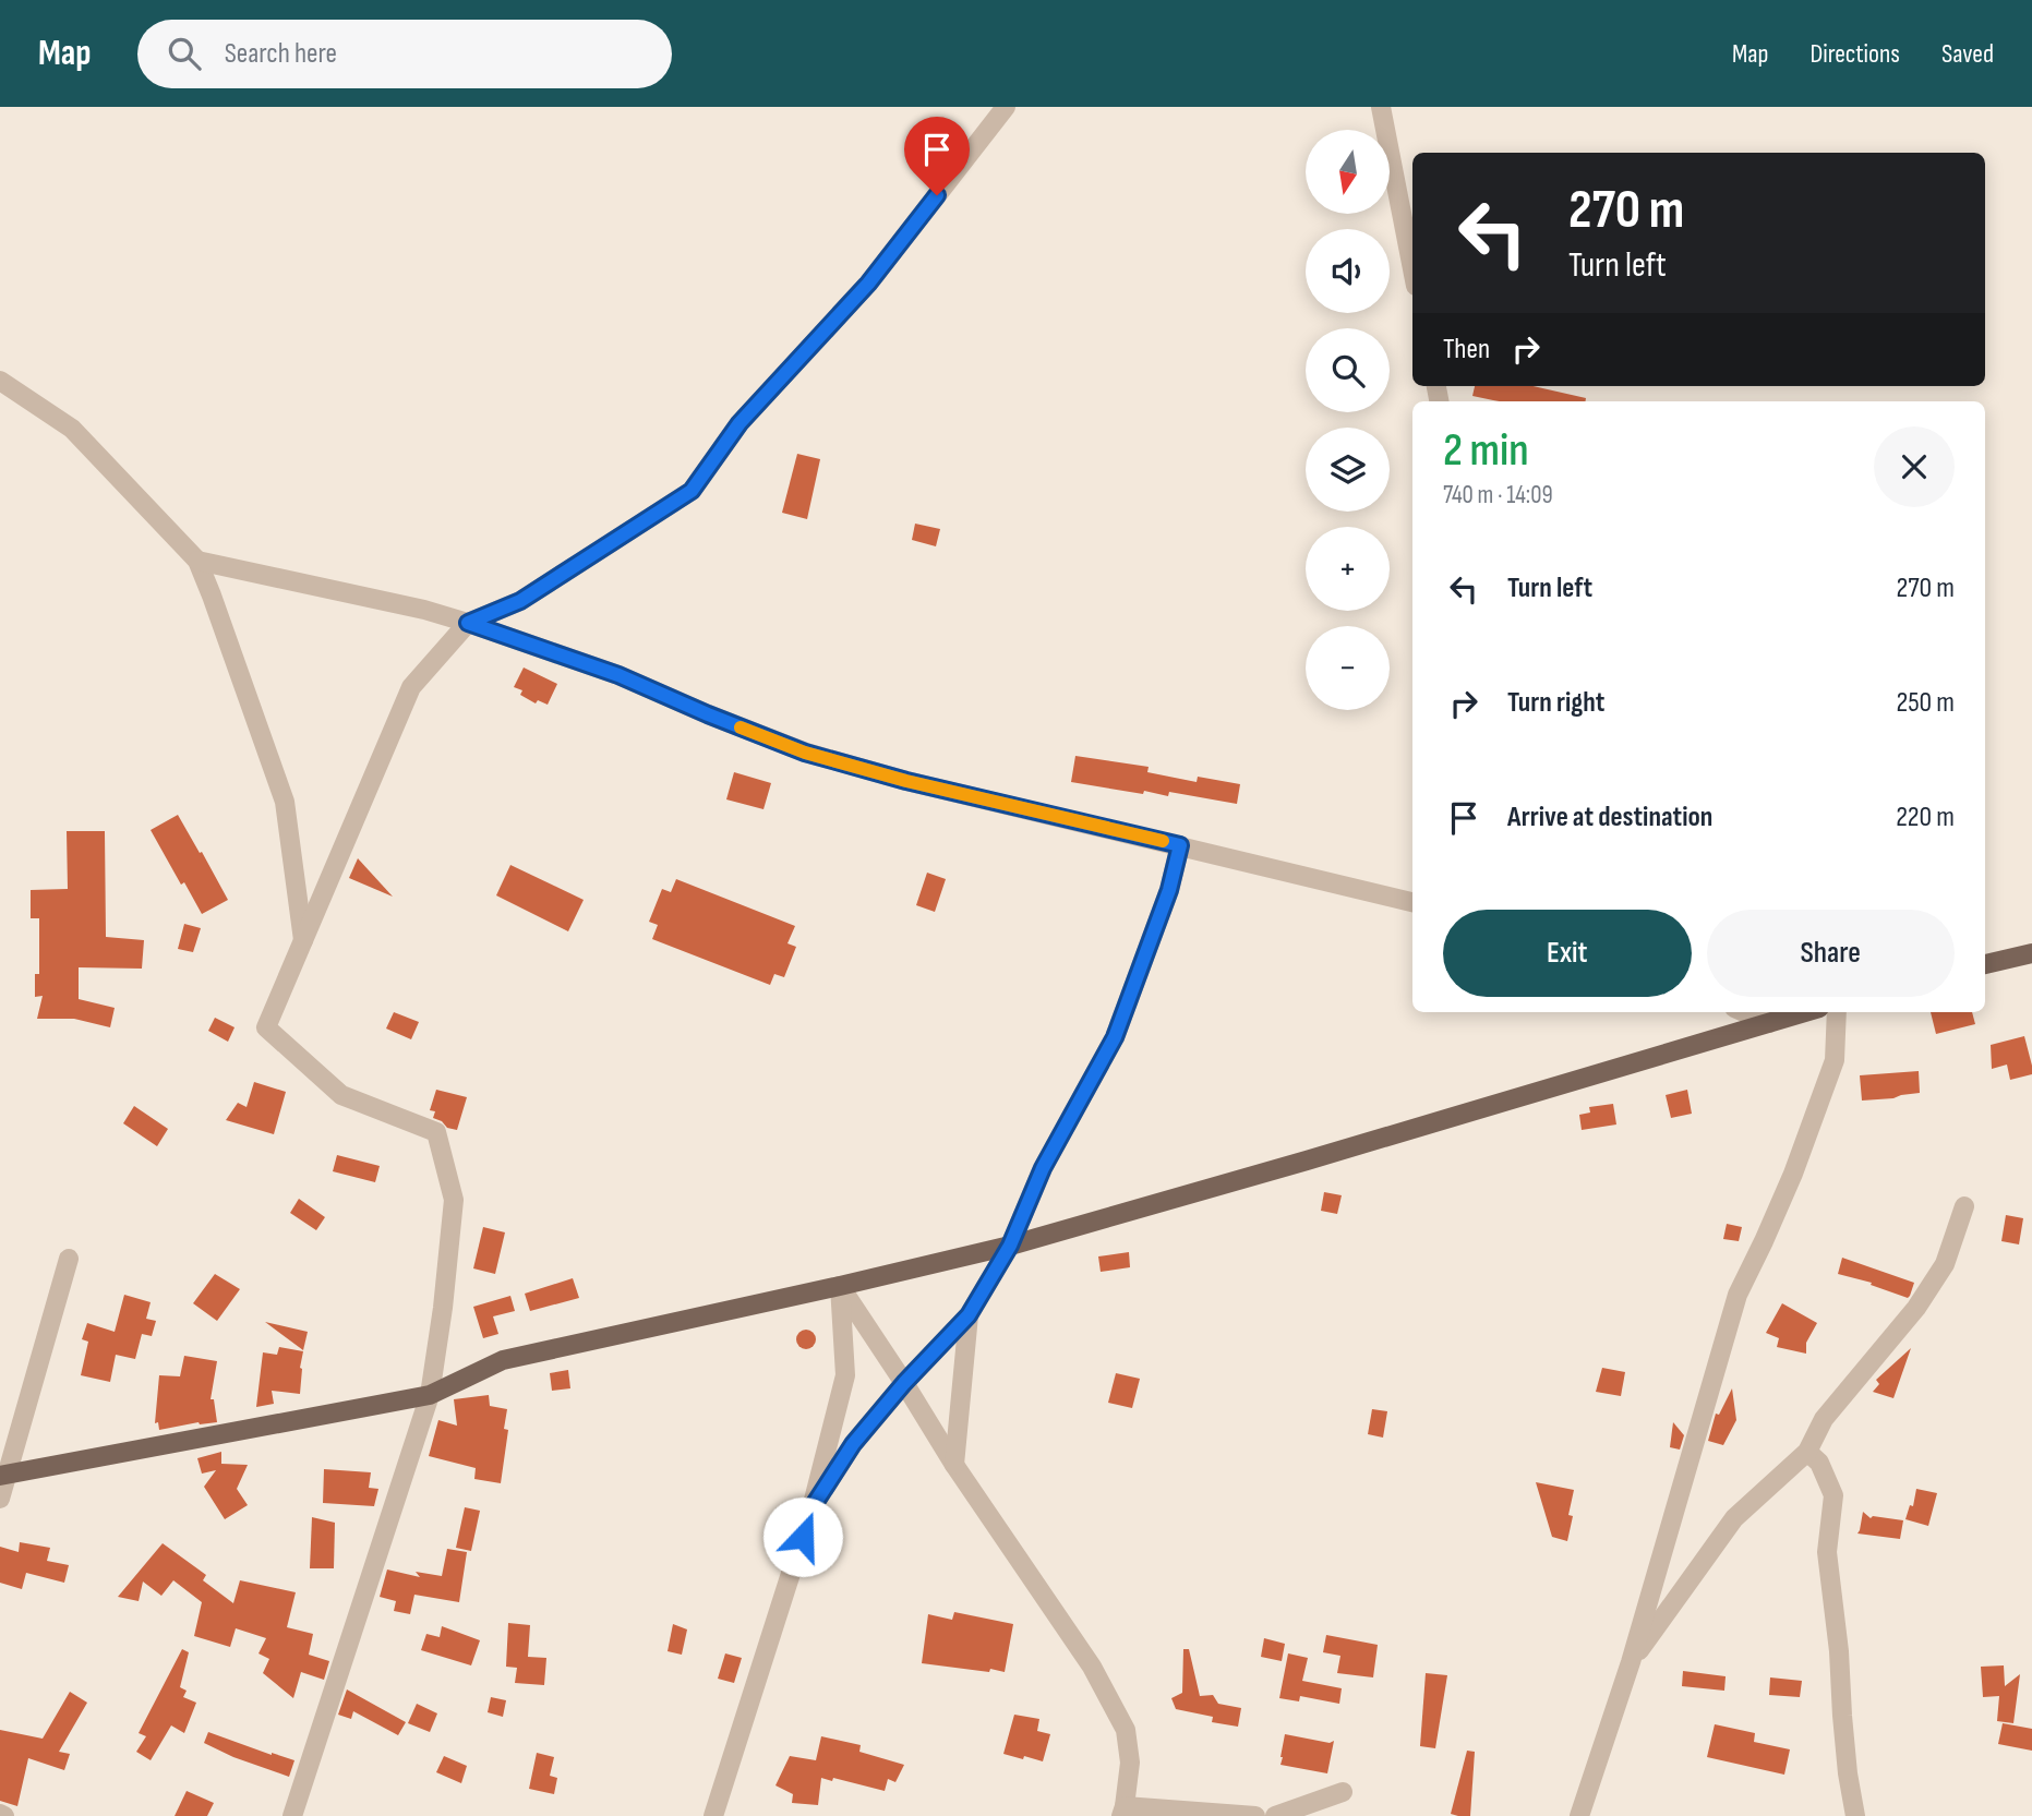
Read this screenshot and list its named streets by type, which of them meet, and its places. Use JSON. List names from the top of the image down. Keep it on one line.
{"north":"bottom","page":{"header":"Map","search":"Search here","nav":["Map","Directions","Saved"],"map_buttons":["+","−"],"turn":["270 m","Turn left"],"then":"Then","heading":["2 min","740 m · 14:09"],"list":[{"name":"Turn left","value":"270 m"},{"name":"Turn right","value":"250 m"},{"name":"Arrive at destination","value":"220 m"}],"buttons":["Exit","Share"]}}
